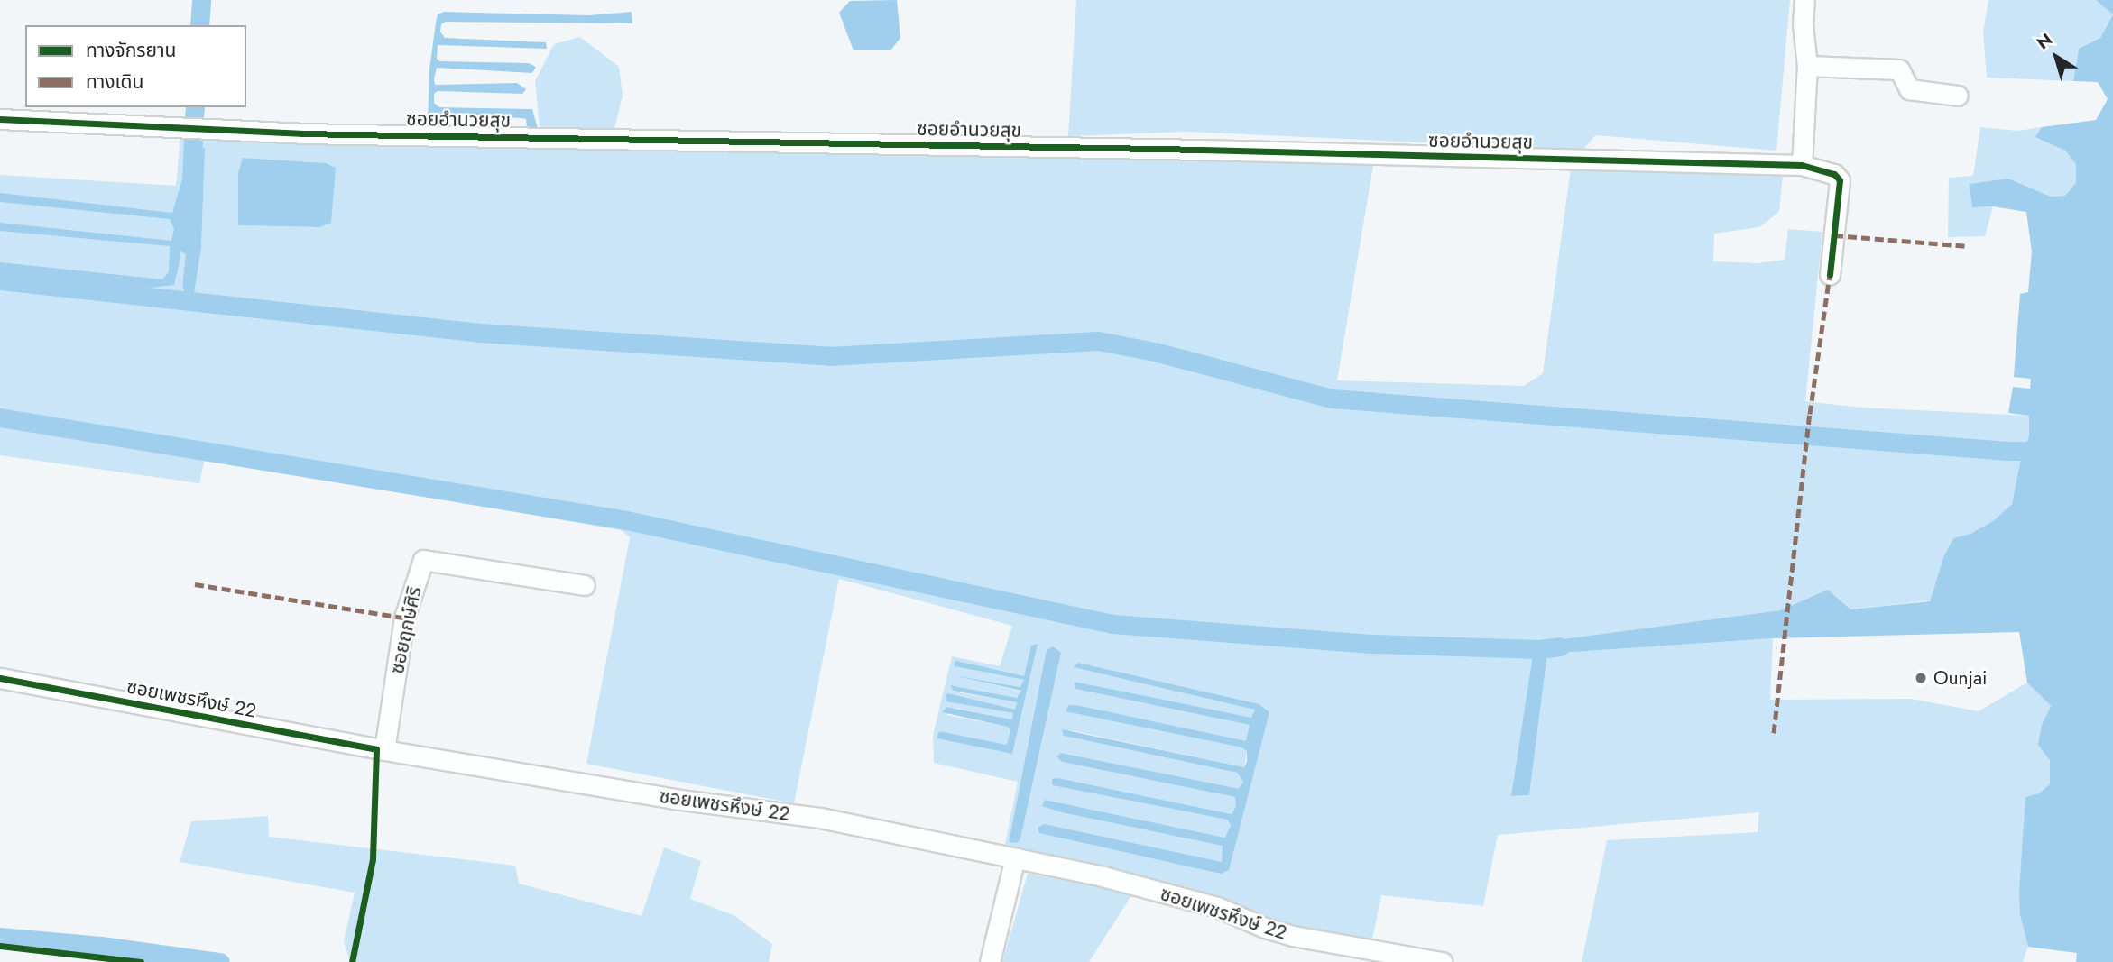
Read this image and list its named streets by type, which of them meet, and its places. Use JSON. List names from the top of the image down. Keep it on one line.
{"streets":{"street":["ซอยอำนวยสุข","ซอยฤกษ์ศิริ","ซอยเพชรหึงษ์ 22"]},"crossings":[["ซอยฤกษ์ศิริ","ซอยเพชรหึงษ์ 22"]],"places":["Ounjai"],"legend":["ทางจักรยาน","ทางเดิน"],"north":"top left"}
